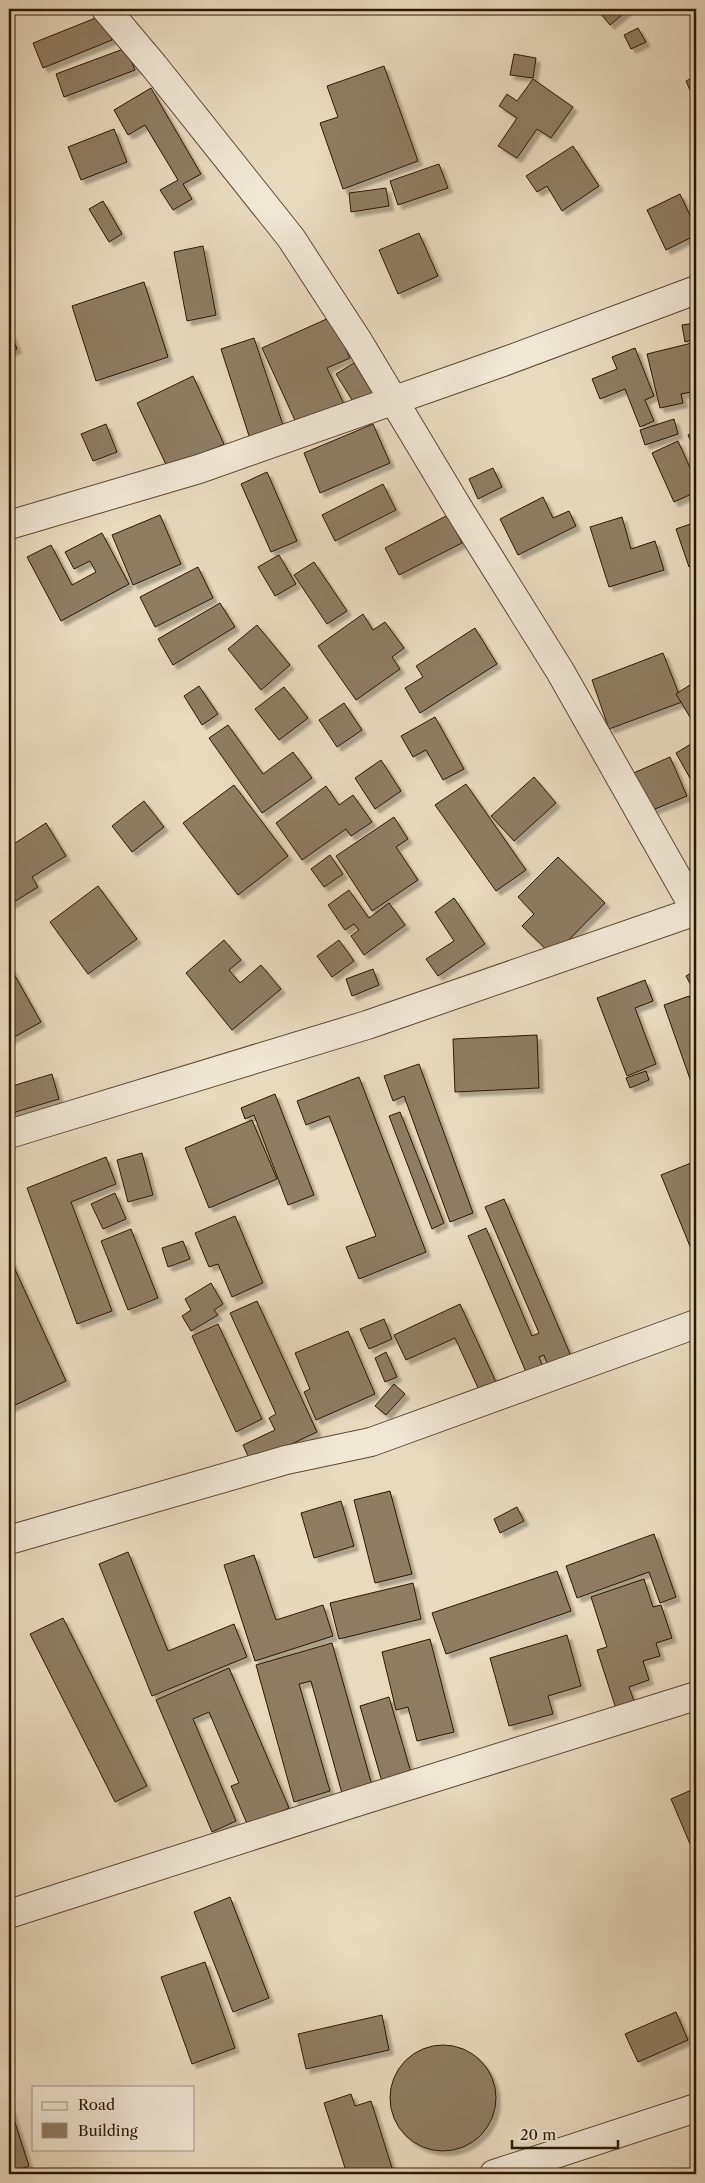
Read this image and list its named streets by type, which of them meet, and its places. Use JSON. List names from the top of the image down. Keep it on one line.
{"legend":["Road","Building"],"scale_bar":"20 m"}
